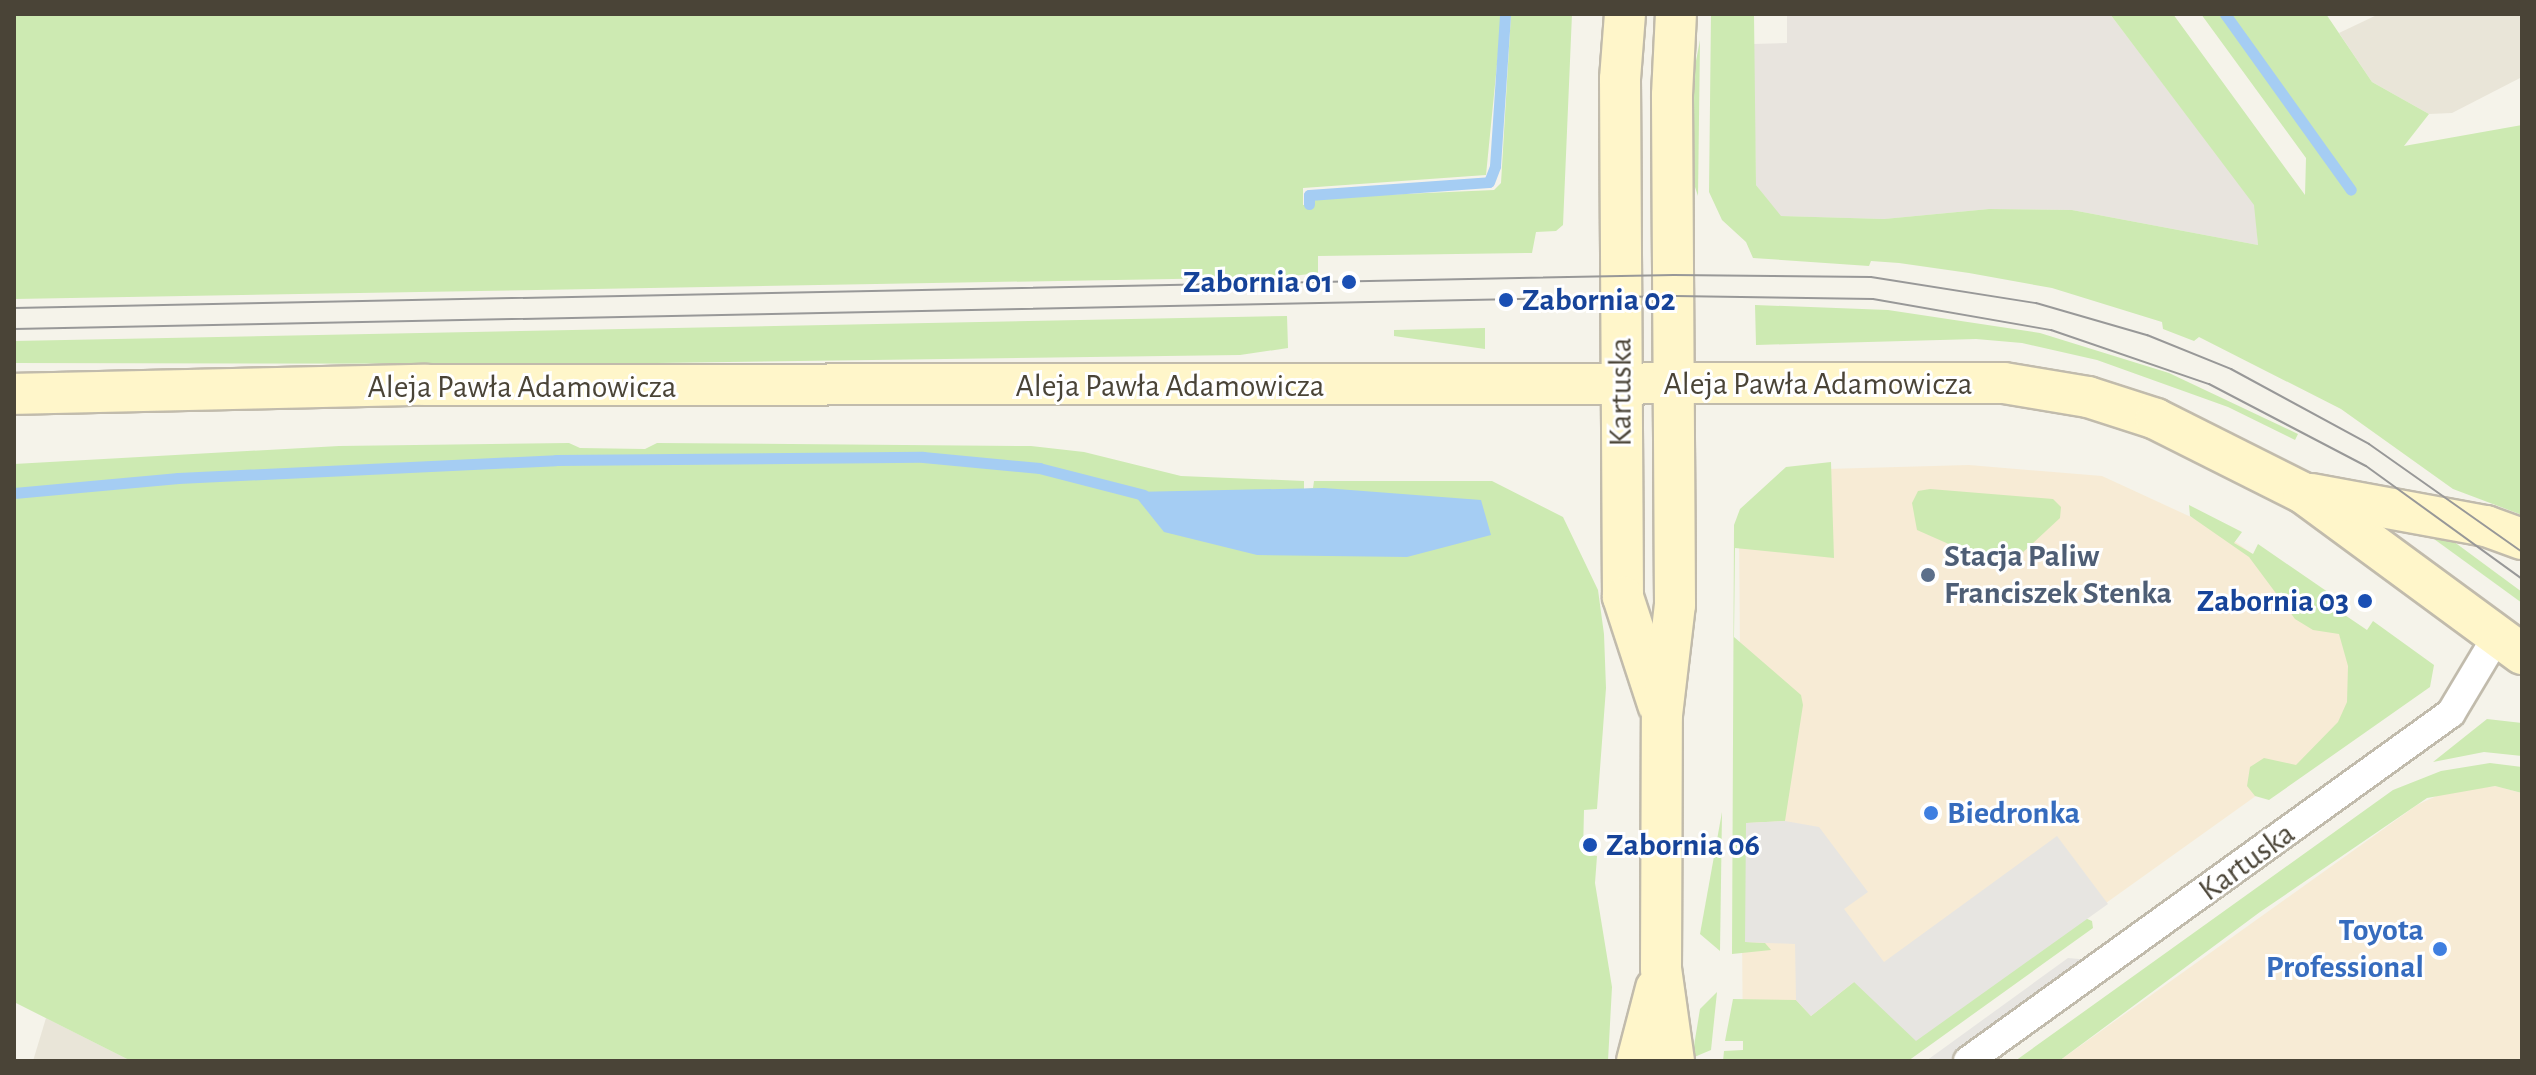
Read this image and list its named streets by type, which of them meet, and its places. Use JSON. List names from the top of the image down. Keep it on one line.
{"streets":{"main road":["Aleja Pawła Adamowicza","Kartuska"]},"crossings":[["Aleja Pawła Adamowicza","Kartuska"]],"places":["Zabornia 01","Zabornia 02","Stacja Paliw Franciszek Stenka","Zabornia 03","Biedronka","Zabornia 06","Toyota Professional"]}
